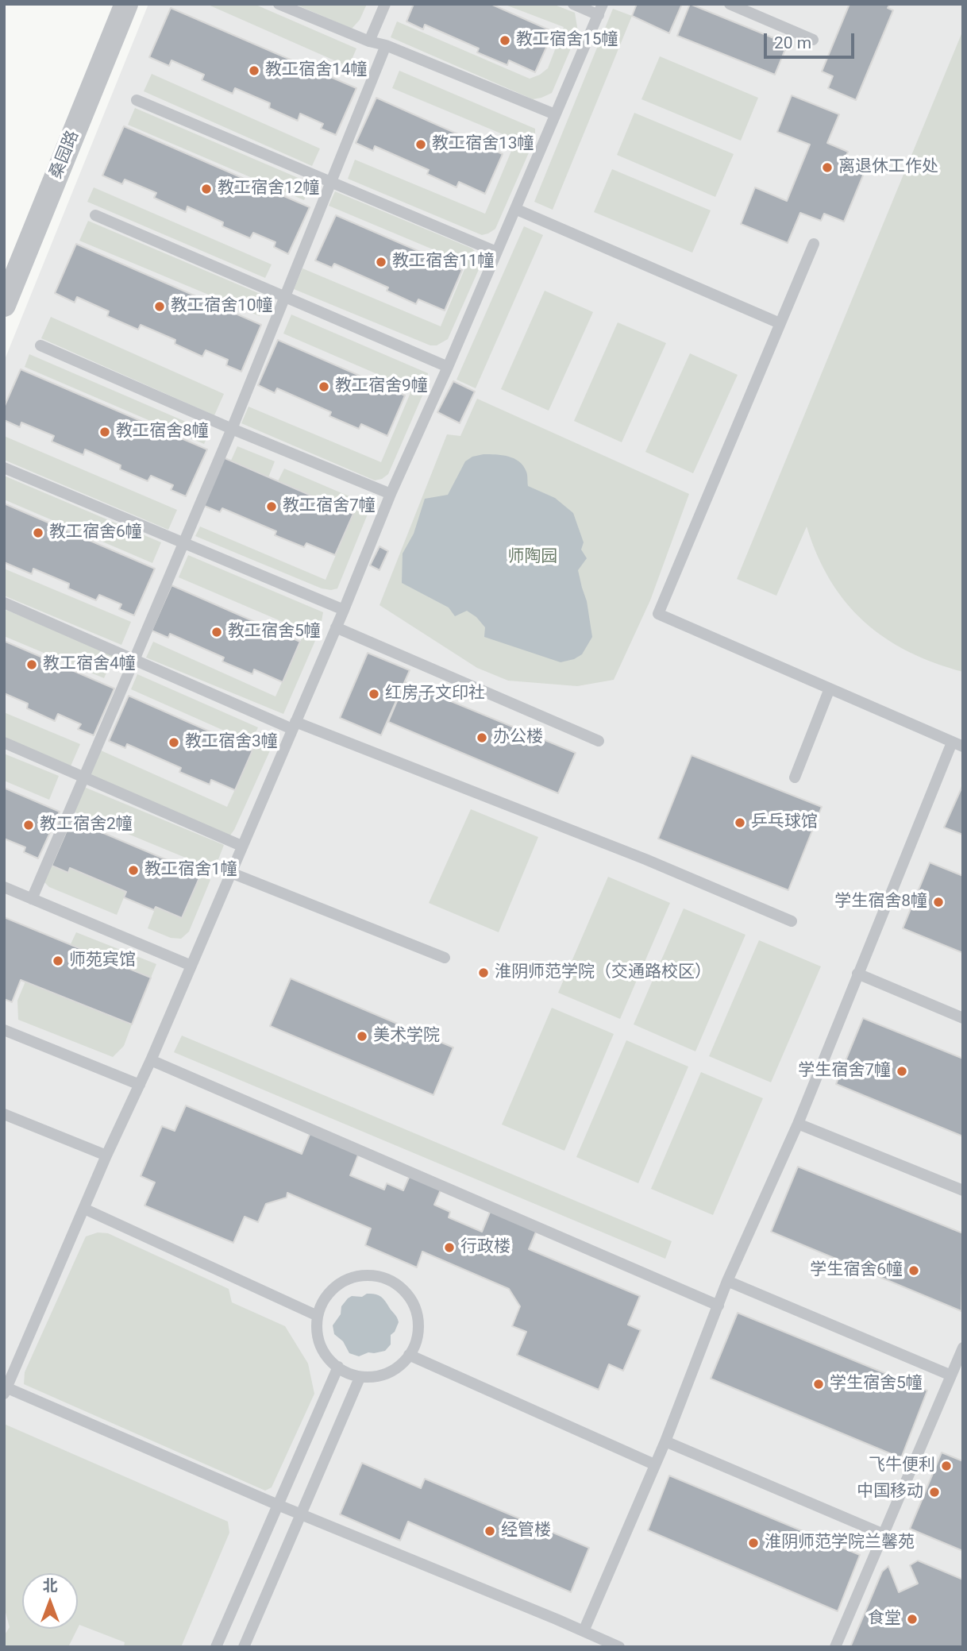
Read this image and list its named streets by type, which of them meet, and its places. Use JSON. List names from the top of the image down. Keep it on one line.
{"streets":{"street":["桑园路"]},"parks":["师陶园"],"places":["教工宿舍15幢","教工宿舍14幢","教工宿舍13幢","离退休工作处","教工宿舍12幢","教工宿舍11幢","教工宿舍10幢","教工宿舍9幢","教工宿舍8幢","教工宿舍7幢","教工宿舍6幢","教工宿舍5幢","教工宿舍4幢","红房子文印社","办公楼","教工宿舍3幢","乒乓球馆","教工宿舍2幢","教工宿舍1幢","学生宿舍8幢","师苑宾馆","淮阴师范学院（交通路校区）","美术学院","学生宿舍7幢","行政楼","学生宿舍6幢","学生宿舍5幢","飞牛便利","中国移动","经管楼","淮阴师范学院兰馨苑","食堂"],"scale_bar":"20 m","north":"top"}
